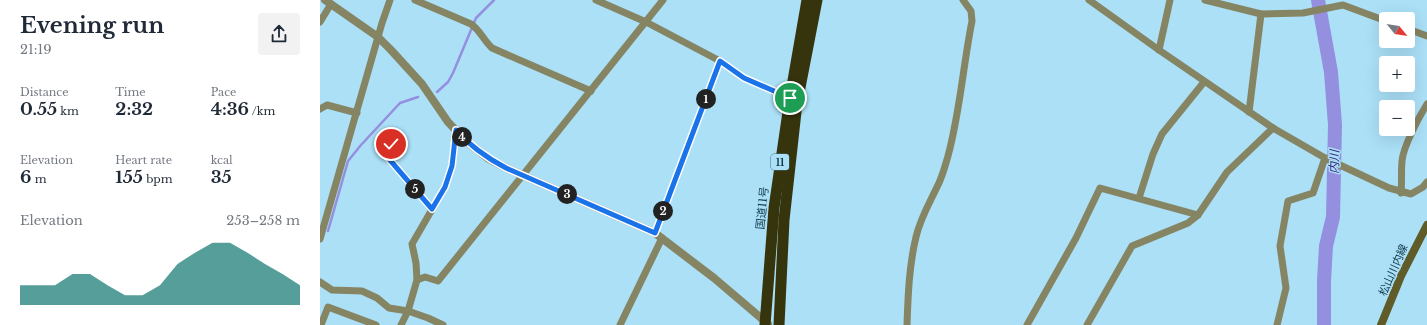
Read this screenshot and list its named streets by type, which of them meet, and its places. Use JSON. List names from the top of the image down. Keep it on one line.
{"streets":{"highway":["11","国道11号"],"main road":["松山川内線"]},"water":["内川"],"north":"bottom right","page":{"heading":["Evening run","21:19"],"map_buttons":["+","−"],"stats":[["Distance","0.55 km"],["Time","2:32"],["Pace","4:36 /km"],["Elevation","6 m"],["Heart rate","155 bpm"],["kcal","35"]],"pins":["1","4","5","3","2"],"chart":["Elevation","253–258 m"]}}
